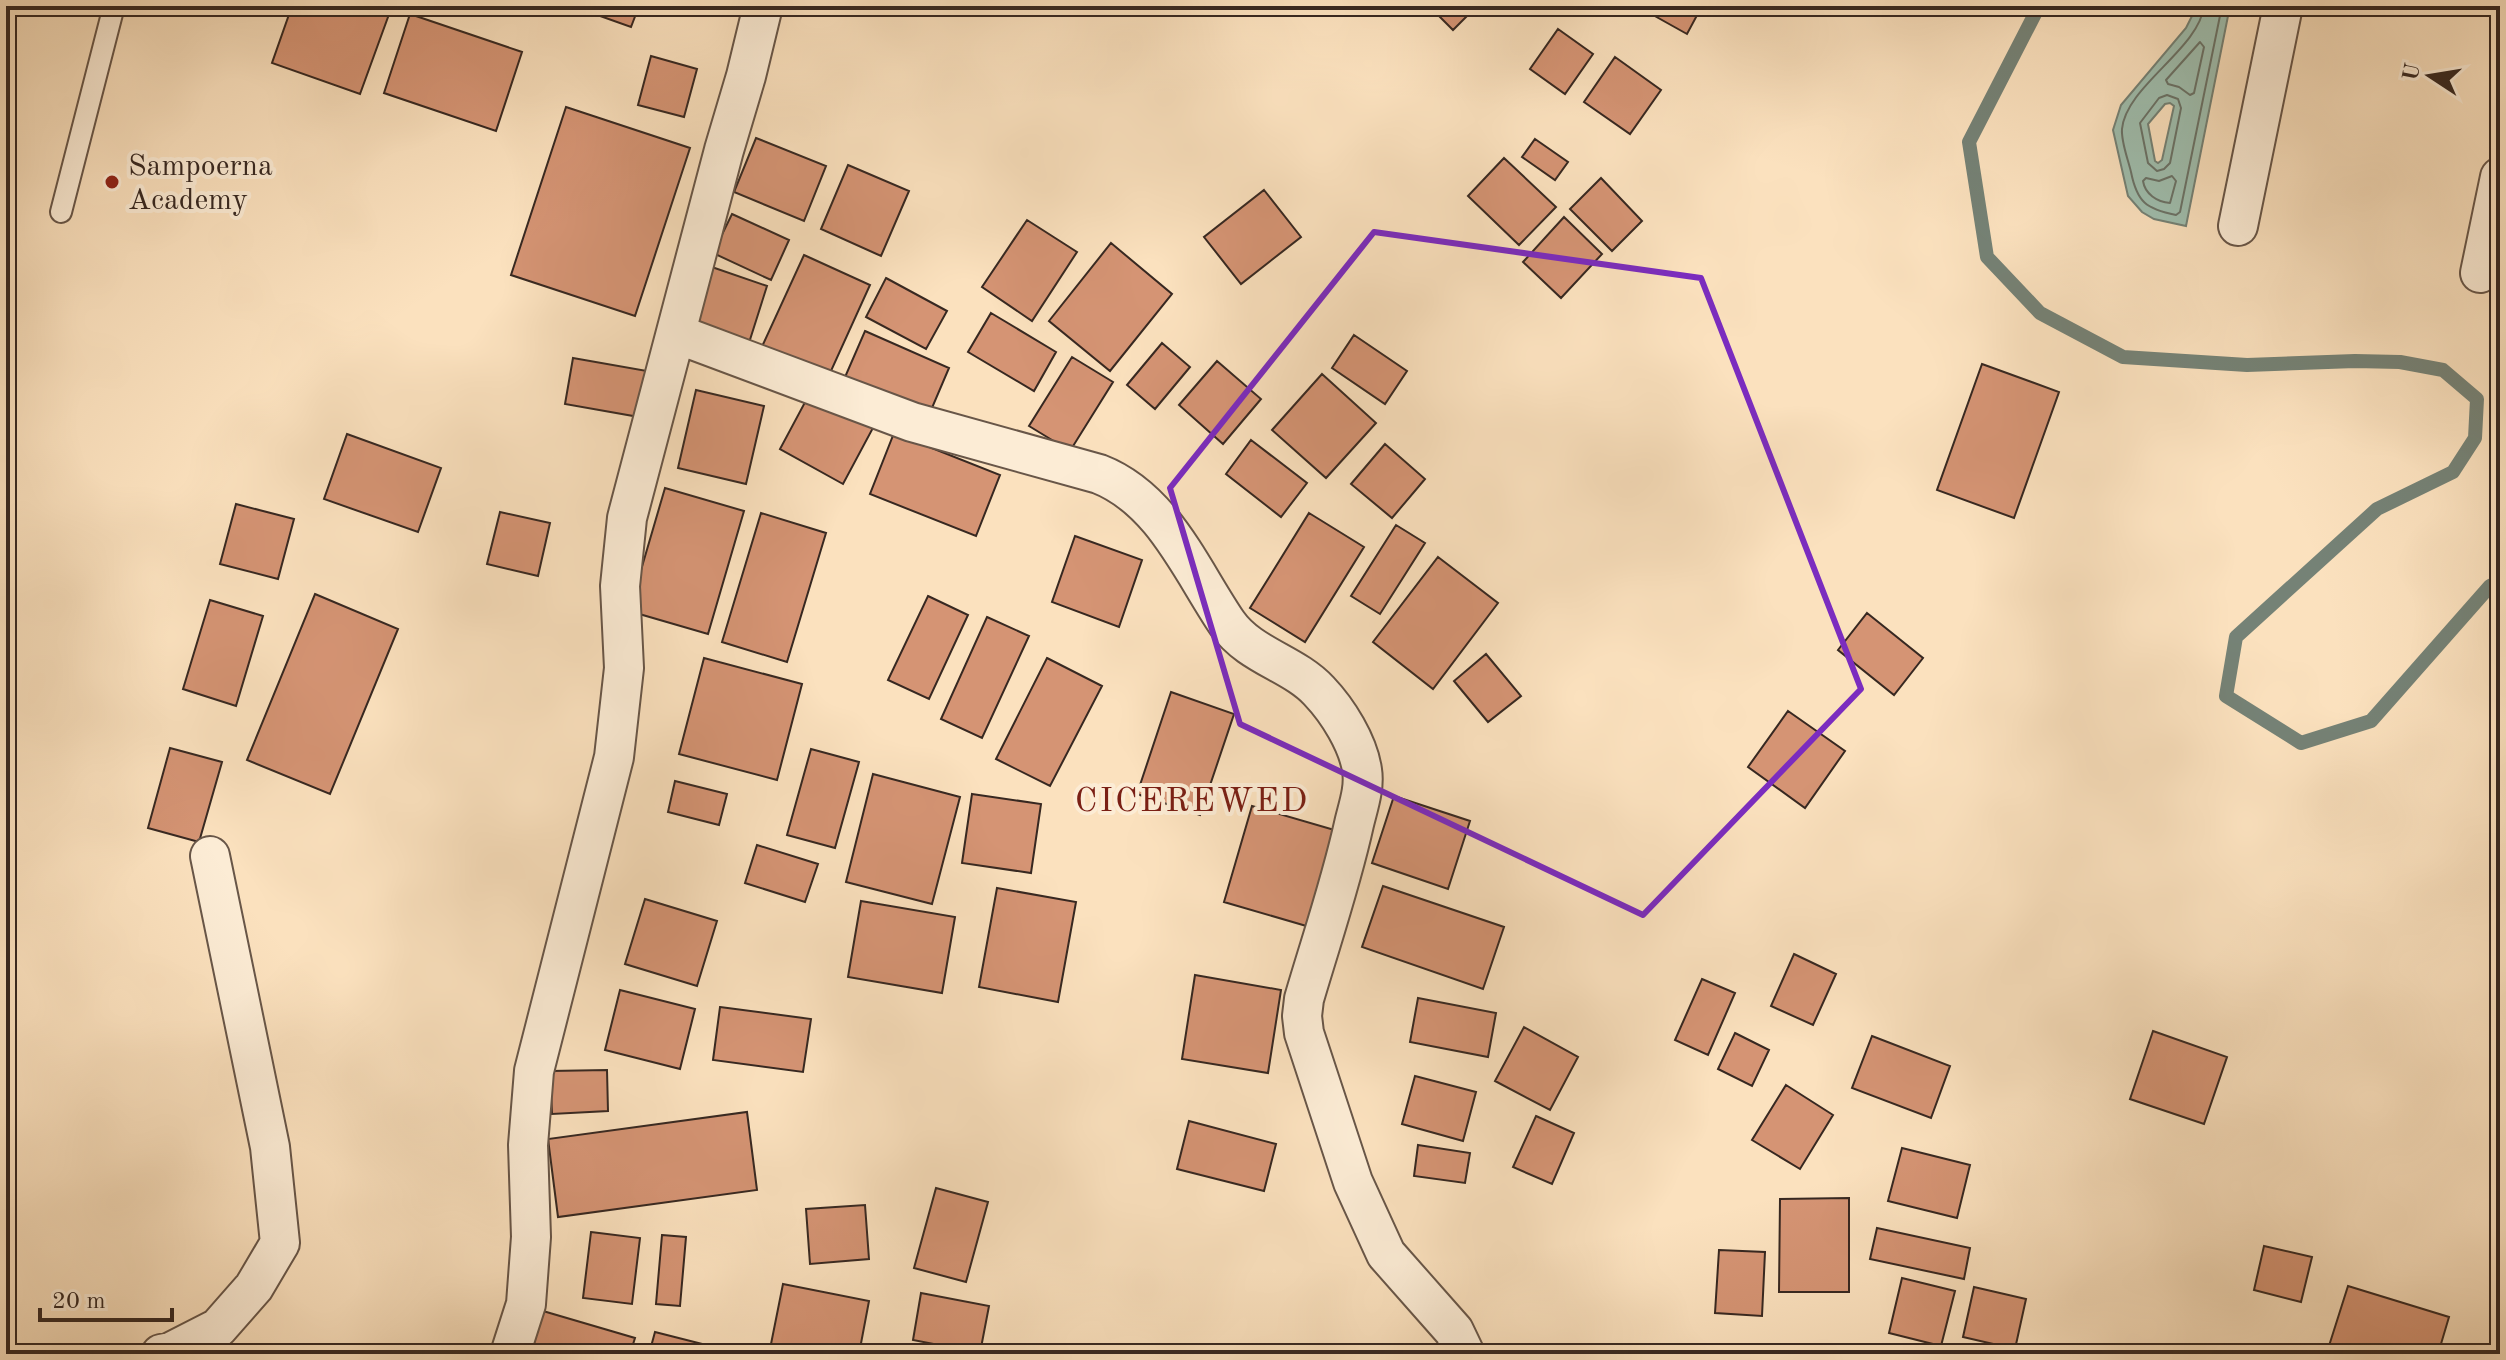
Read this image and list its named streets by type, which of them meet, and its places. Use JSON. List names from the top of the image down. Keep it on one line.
{"districts":["CICEREWED"],"places":["Sampoerna Academy"],"scale_bar":"20 m","north":"left"}
